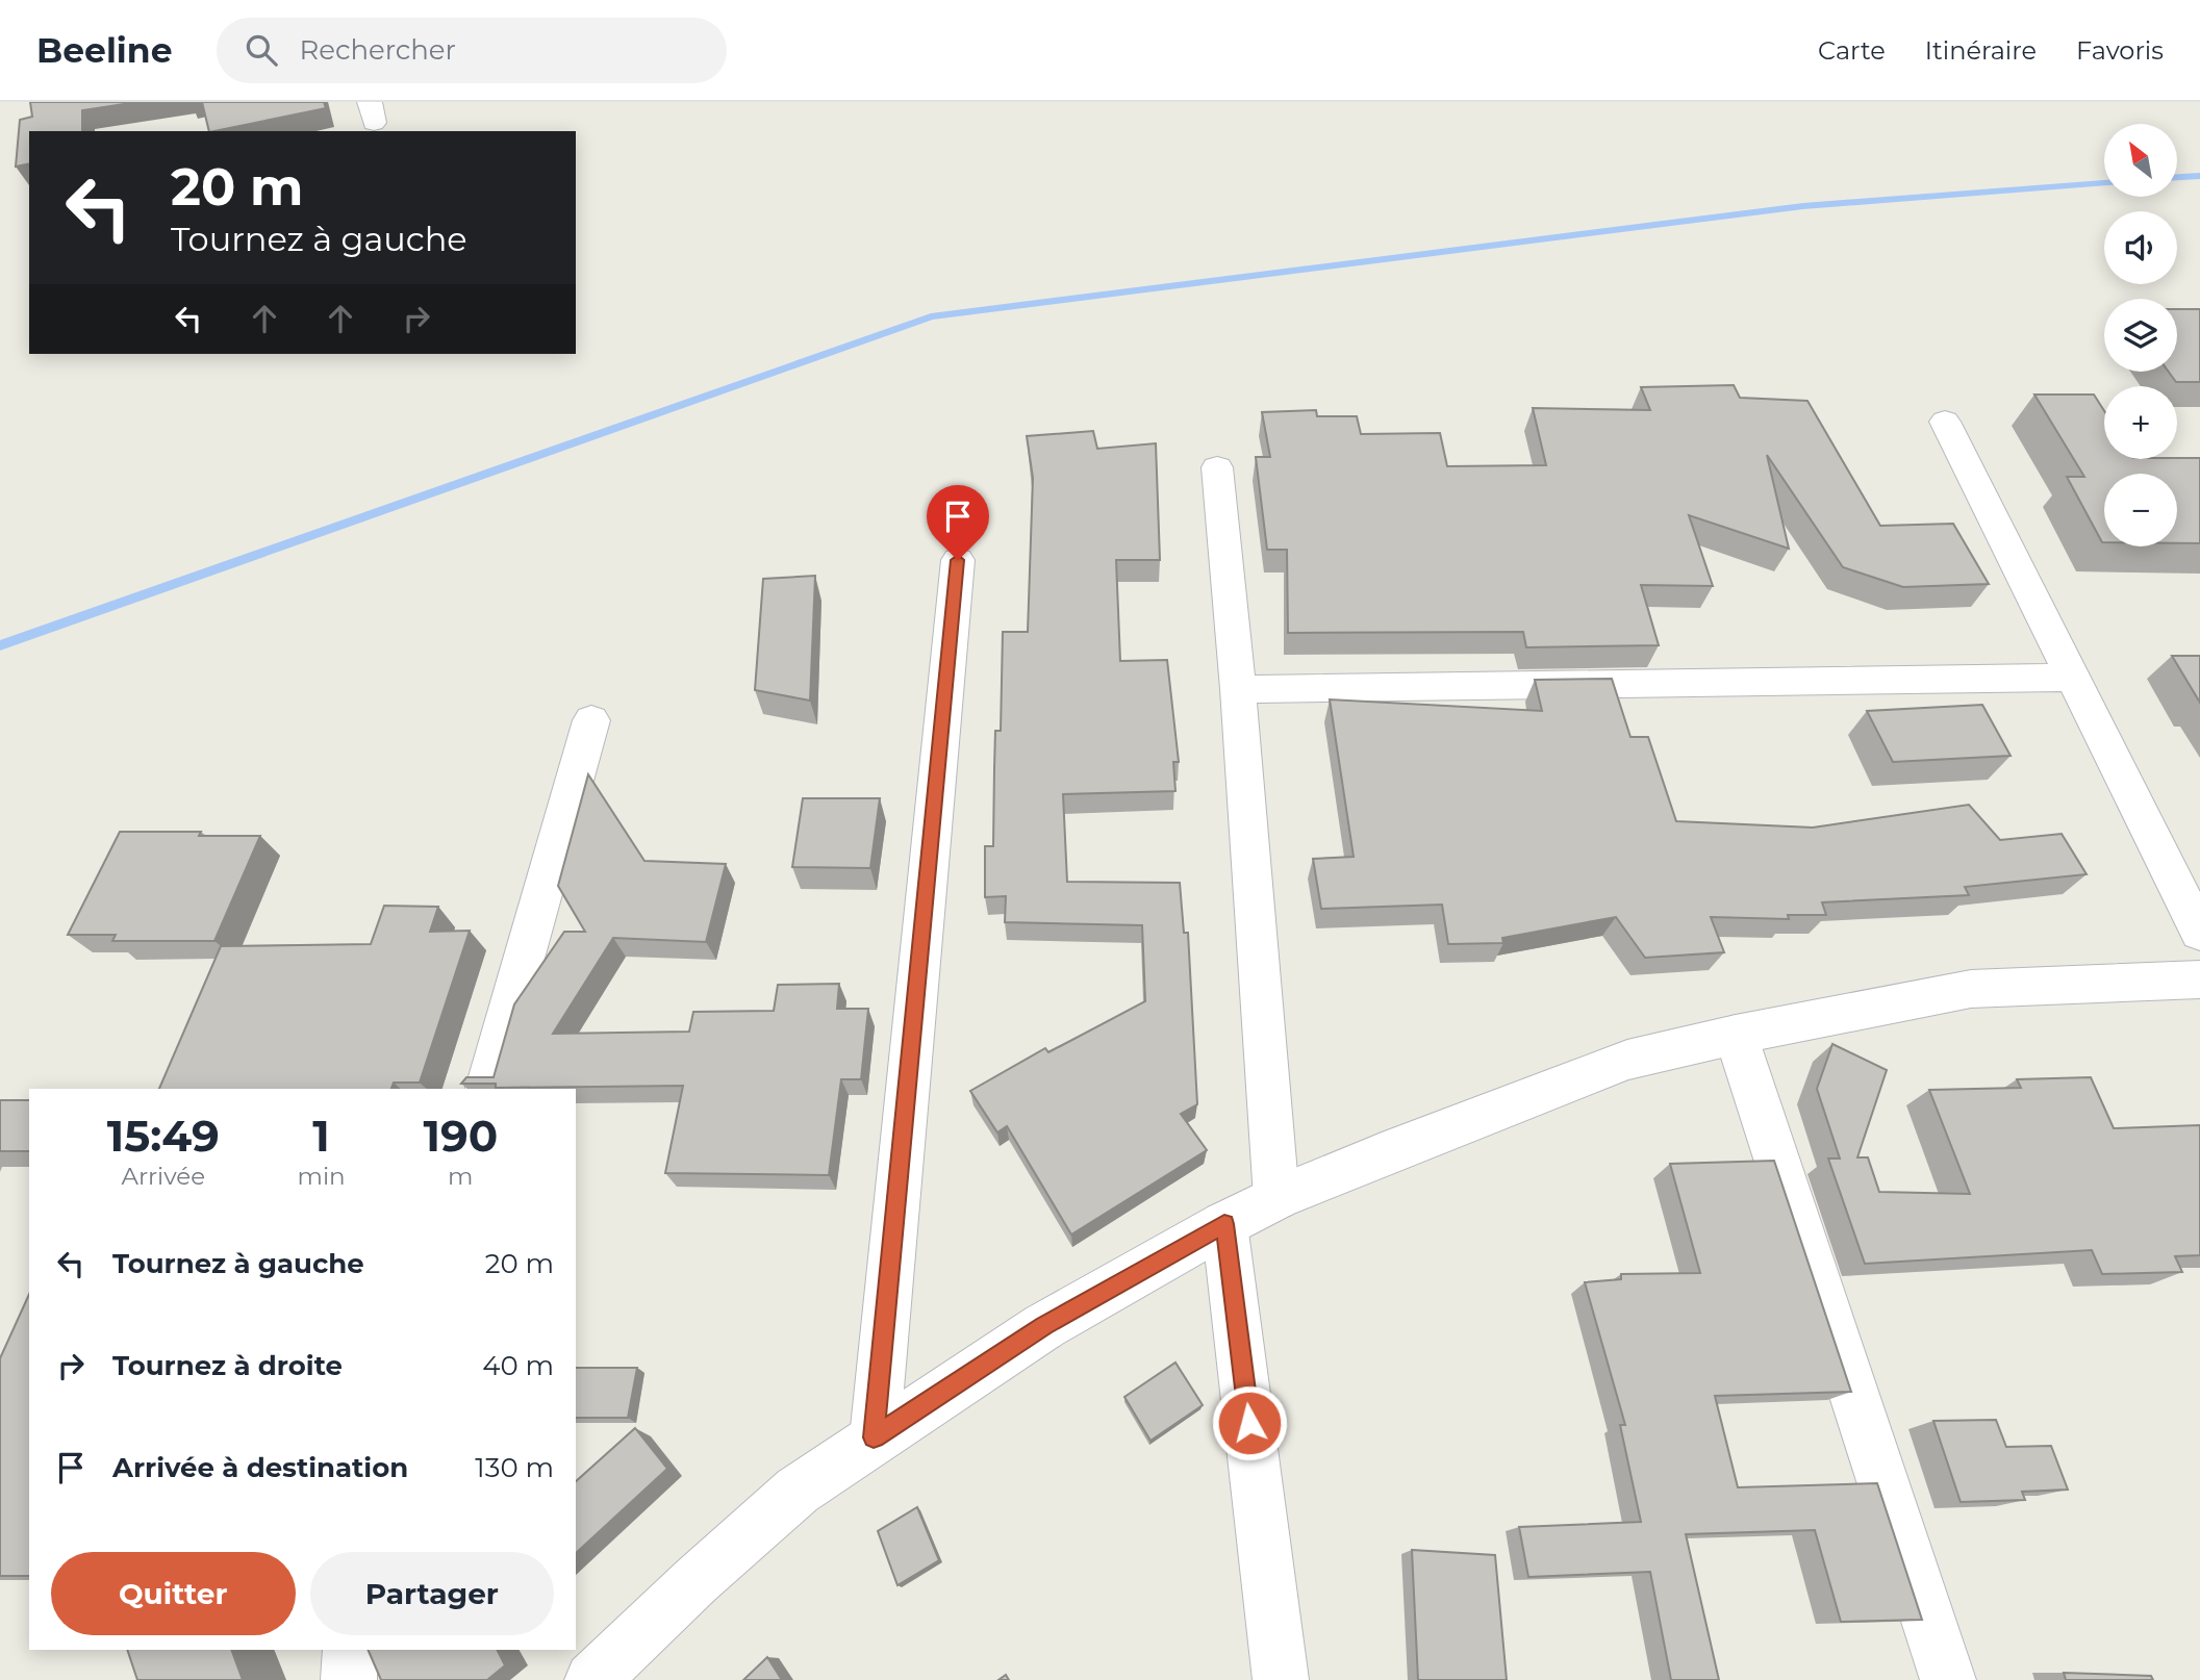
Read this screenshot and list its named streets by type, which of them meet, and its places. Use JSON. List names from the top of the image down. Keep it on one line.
{"north":"top left","page":{"header":"Beeline","search":"Rechercher","nav":["Carte","Itinéraire","Favoris"],"map_buttons":["+","−"],"turn":["20 m","Tournez à gauche"],"eta":["15:49","Arrivée","1","min","190","m"],"list":[{"name":"Tournez à gauche","value":"20 m"},{"name":"Tournez à droite","value":"40 m"},{"name":"Arrivée à destination","value":"130 m"}],"buttons":["Quitter","Partager"]}}
